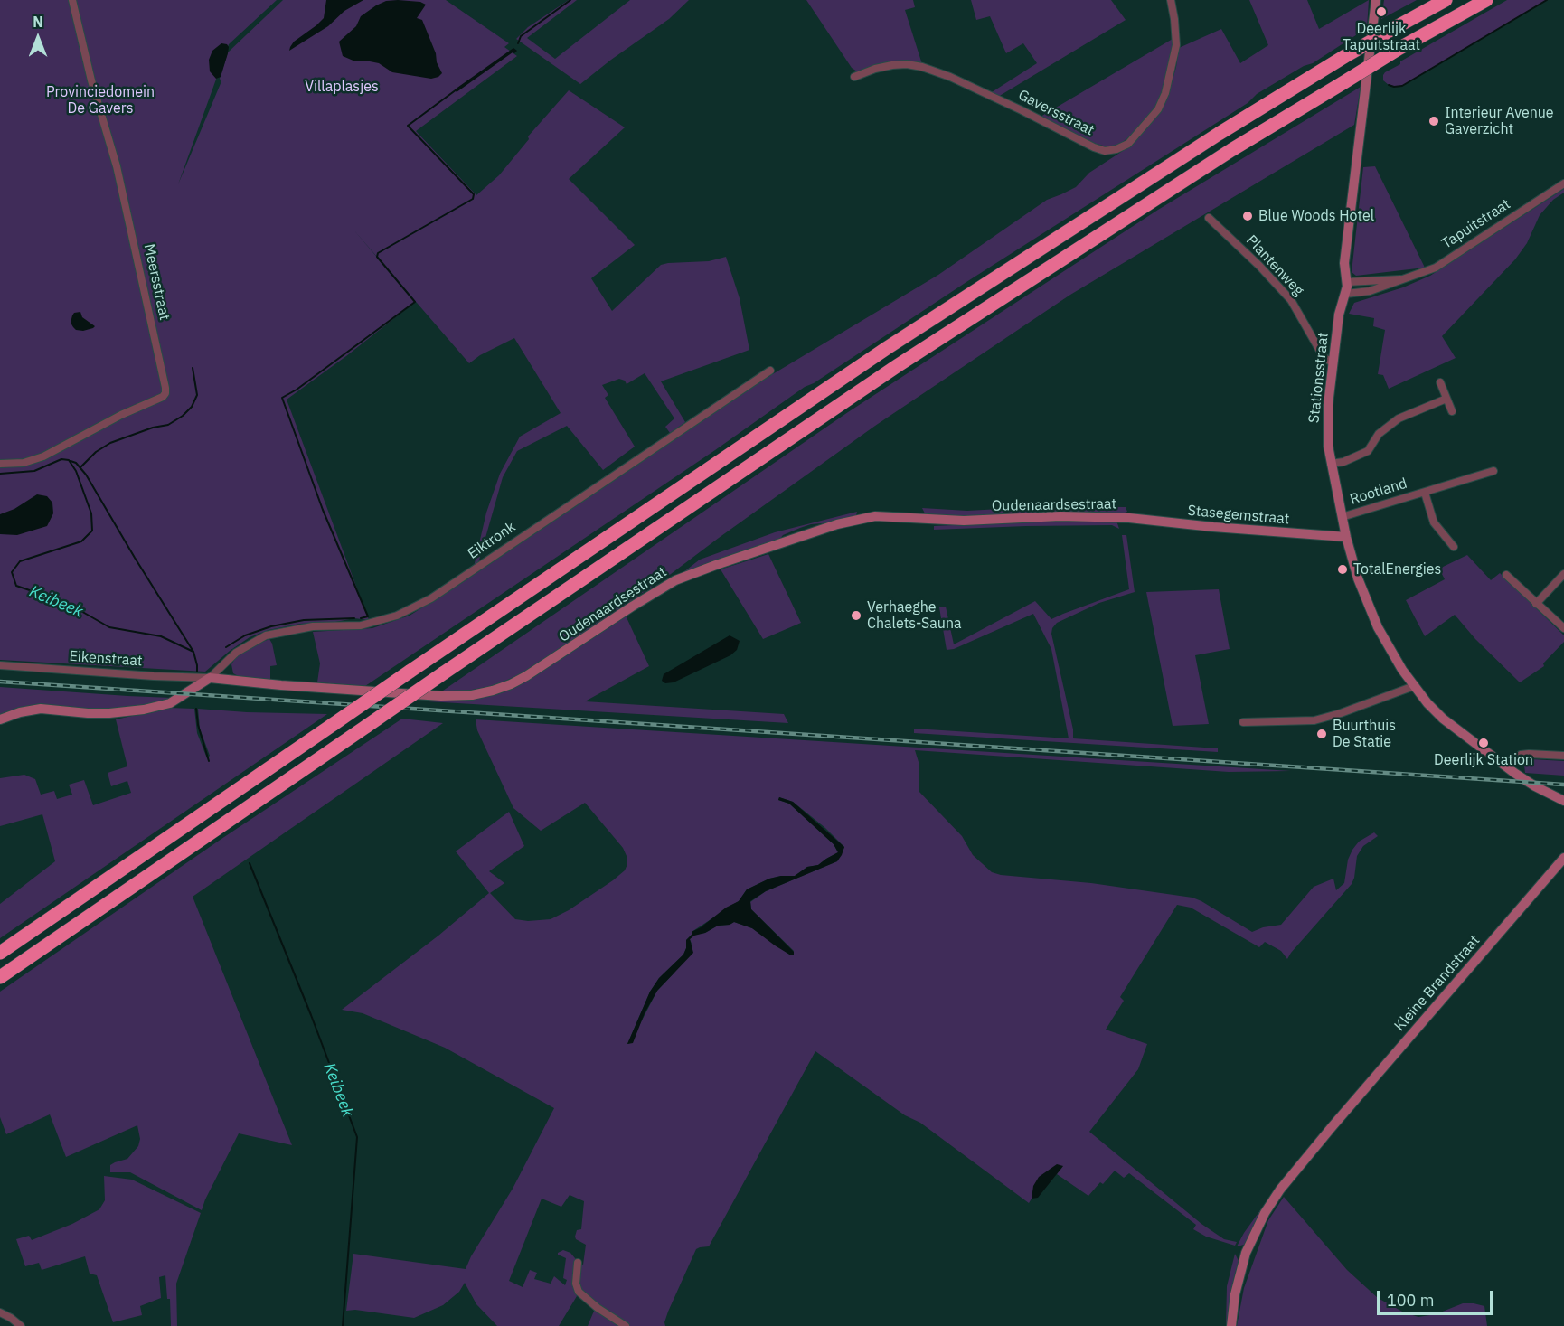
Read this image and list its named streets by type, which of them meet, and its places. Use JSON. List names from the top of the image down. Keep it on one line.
{"streets":{"street":["Gaversstraat","Tapuitstraat","Plantenweg","Meersstraat","Stationsstraat","Rootland","Oudenaardsestraat","Stasegemstraat","Eiktronk","Eikenstraat","Kleine Brandstraat"]},"crossings":[["Tapuitstraat","Stationsstraat"],["Plantenweg","Stationsstraat"],["Stationsstraat","Rootland"],["Stationsstraat","Stasegemstraat"],["Oudenaardsestraat","Stasegemstraat"],["Oudenaardsestraat","Eiktronk"],["Oudenaardsestraat","Eikenstraat"],["Eiktronk","Eikenstraat"]],"water":["Keibeek"],"parks":["Villaplasjes","Provinciedomein De Gavers"],"places":["Deerlijk Tapuitstraat","Interieur Avenue Gaverzicht","Blue Woods Hotel","TotalEnergies","Verhaeghe Chalets-Sauna","Buurthuis De Statie","Deerlijk Station"],"scale_bar":"100 m","north":"top"}
